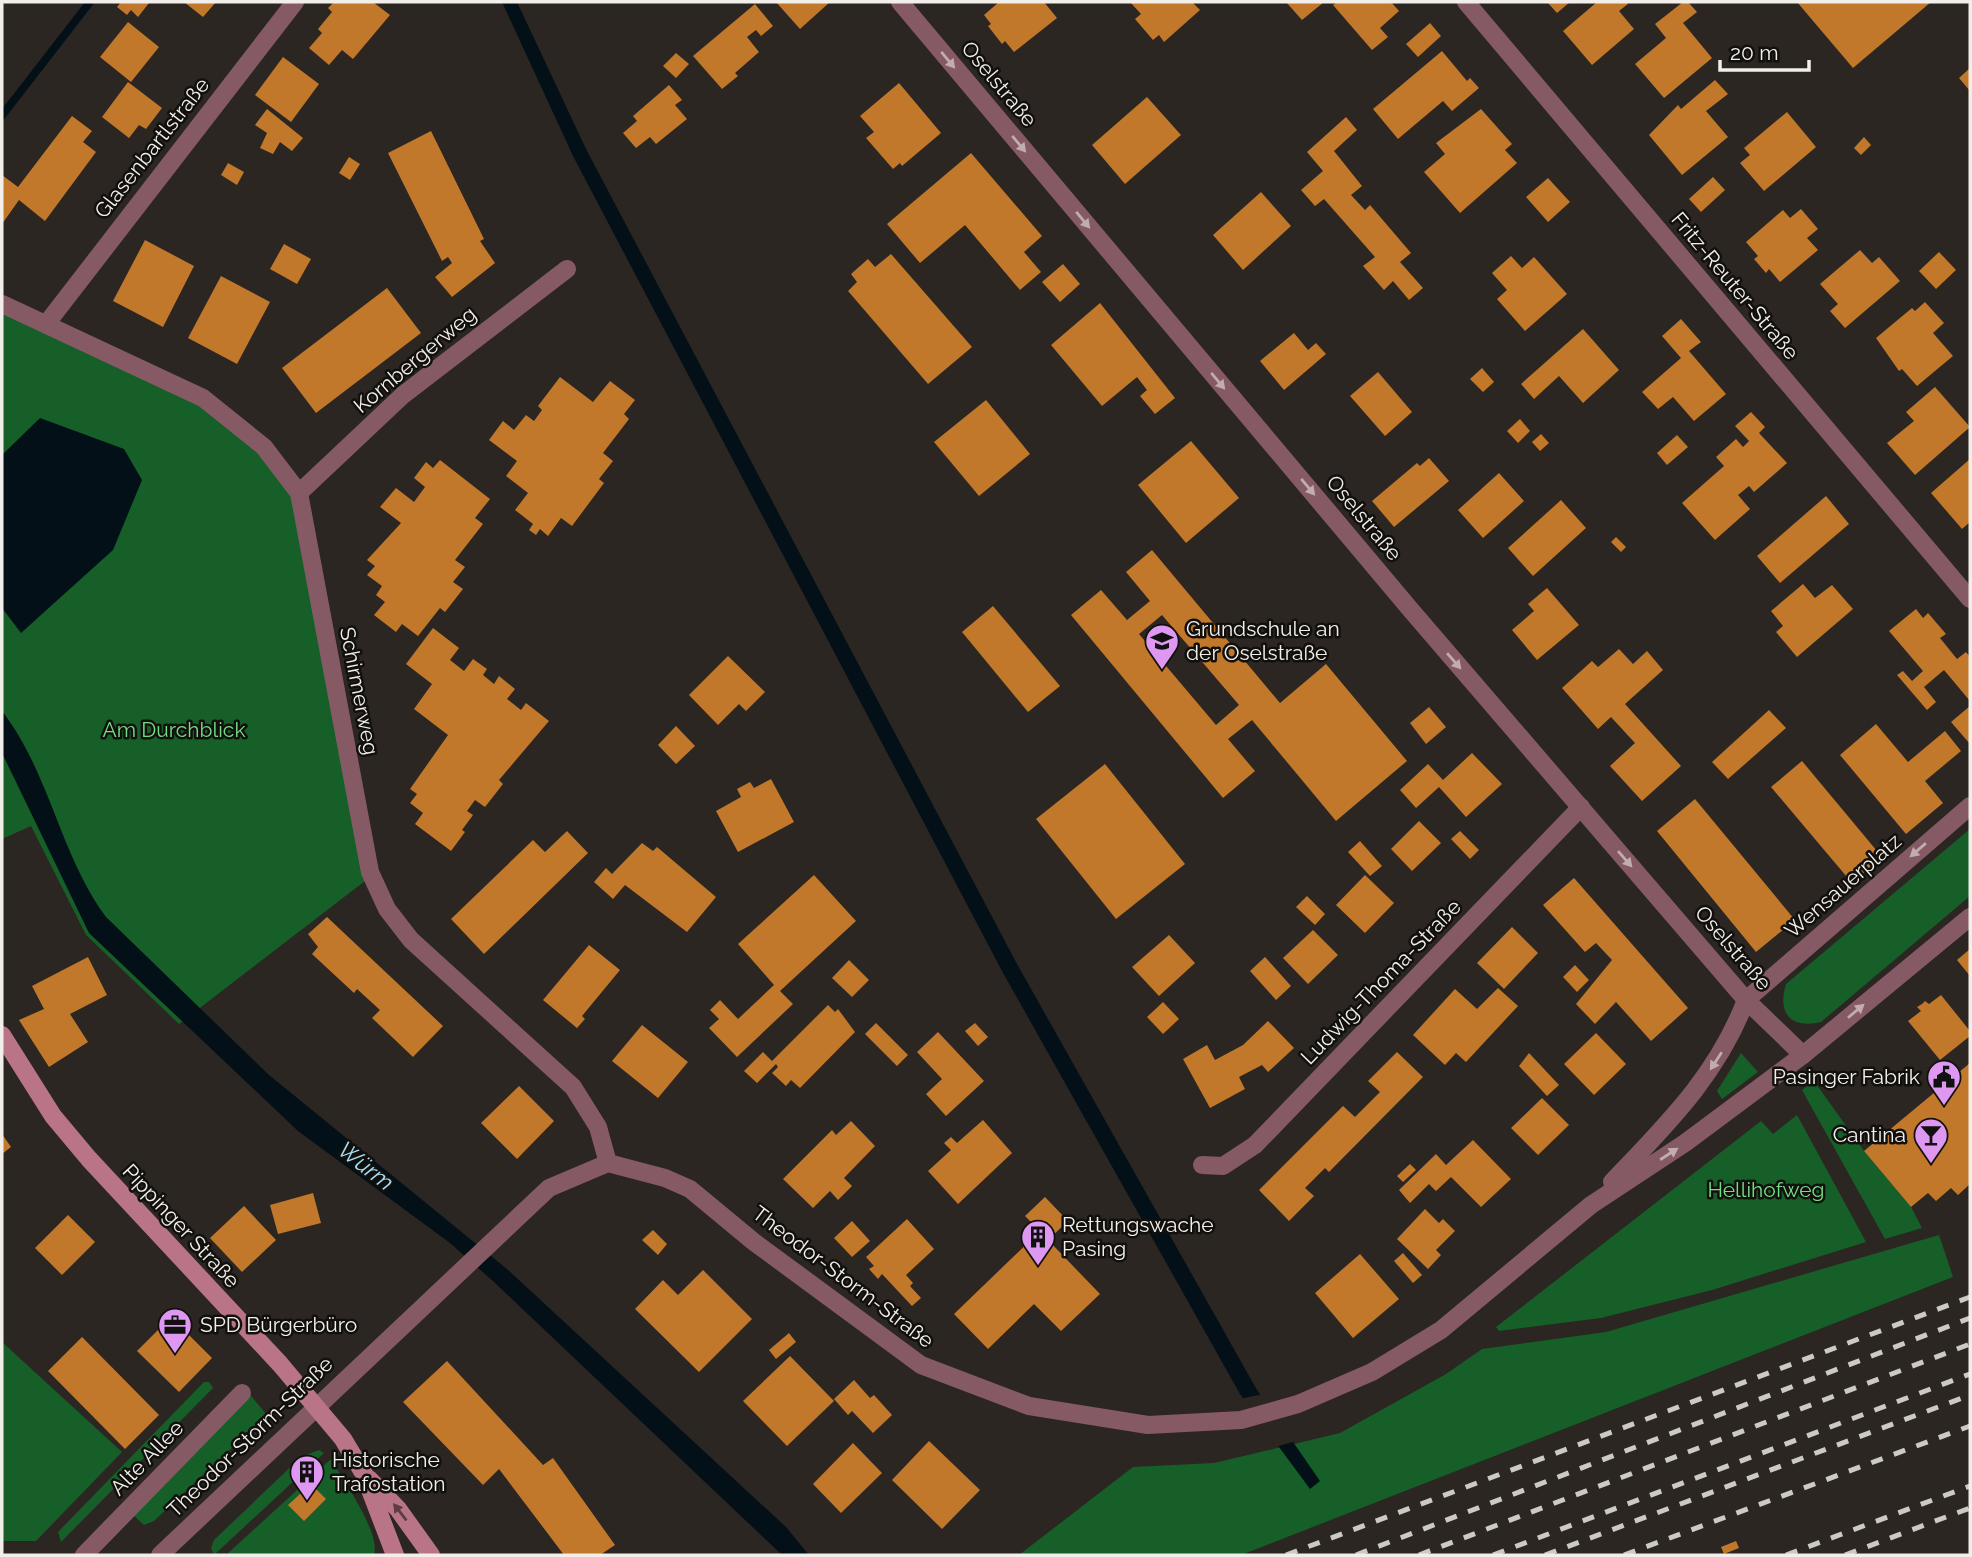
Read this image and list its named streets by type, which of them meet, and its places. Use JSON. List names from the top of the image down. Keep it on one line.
{"streets":{"main road":["Pippinger Straße"],"street":["Oselstraße","Glasenbartlstraße","Fritz-Reuter-Straße","Kornbergerweg","Schirmerweg","Wensauerplatz","Ludwig-Thoma-Straße","Theodor-Storm-Straße","Alte Allee"]},"crossings":[["Oselstraße","Wensauerplatz"],["Oselstraße","Ludwig-Thoma-Straße"],["Oselstraße","Theodor-Storm-Straße"],["Glasenbartlstraße","Schirmerweg"],["Kornbergerweg","Schirmerweg"],["Schirmerweg","Theodor-Storm-Straße"],["Wensauerplatz","Theodor-Storm-Straße"],["Pippinger Straße","Theodor-Storm-Straße"]],"one_way":["Oselstraße"],"water":["Würm"],"parks":["Am Durchblick","Hellihofweg"],"places":{"school or university":["Grundschule an der Oselstraße"],"public building":["Pasinger Fabrik"],"bar":["Cantina"],"building":["Rettungswache Pasing","Historische Trafostation"],"office":["SPD Bürgerbüro"]},"scale_bar":"20 m"}
